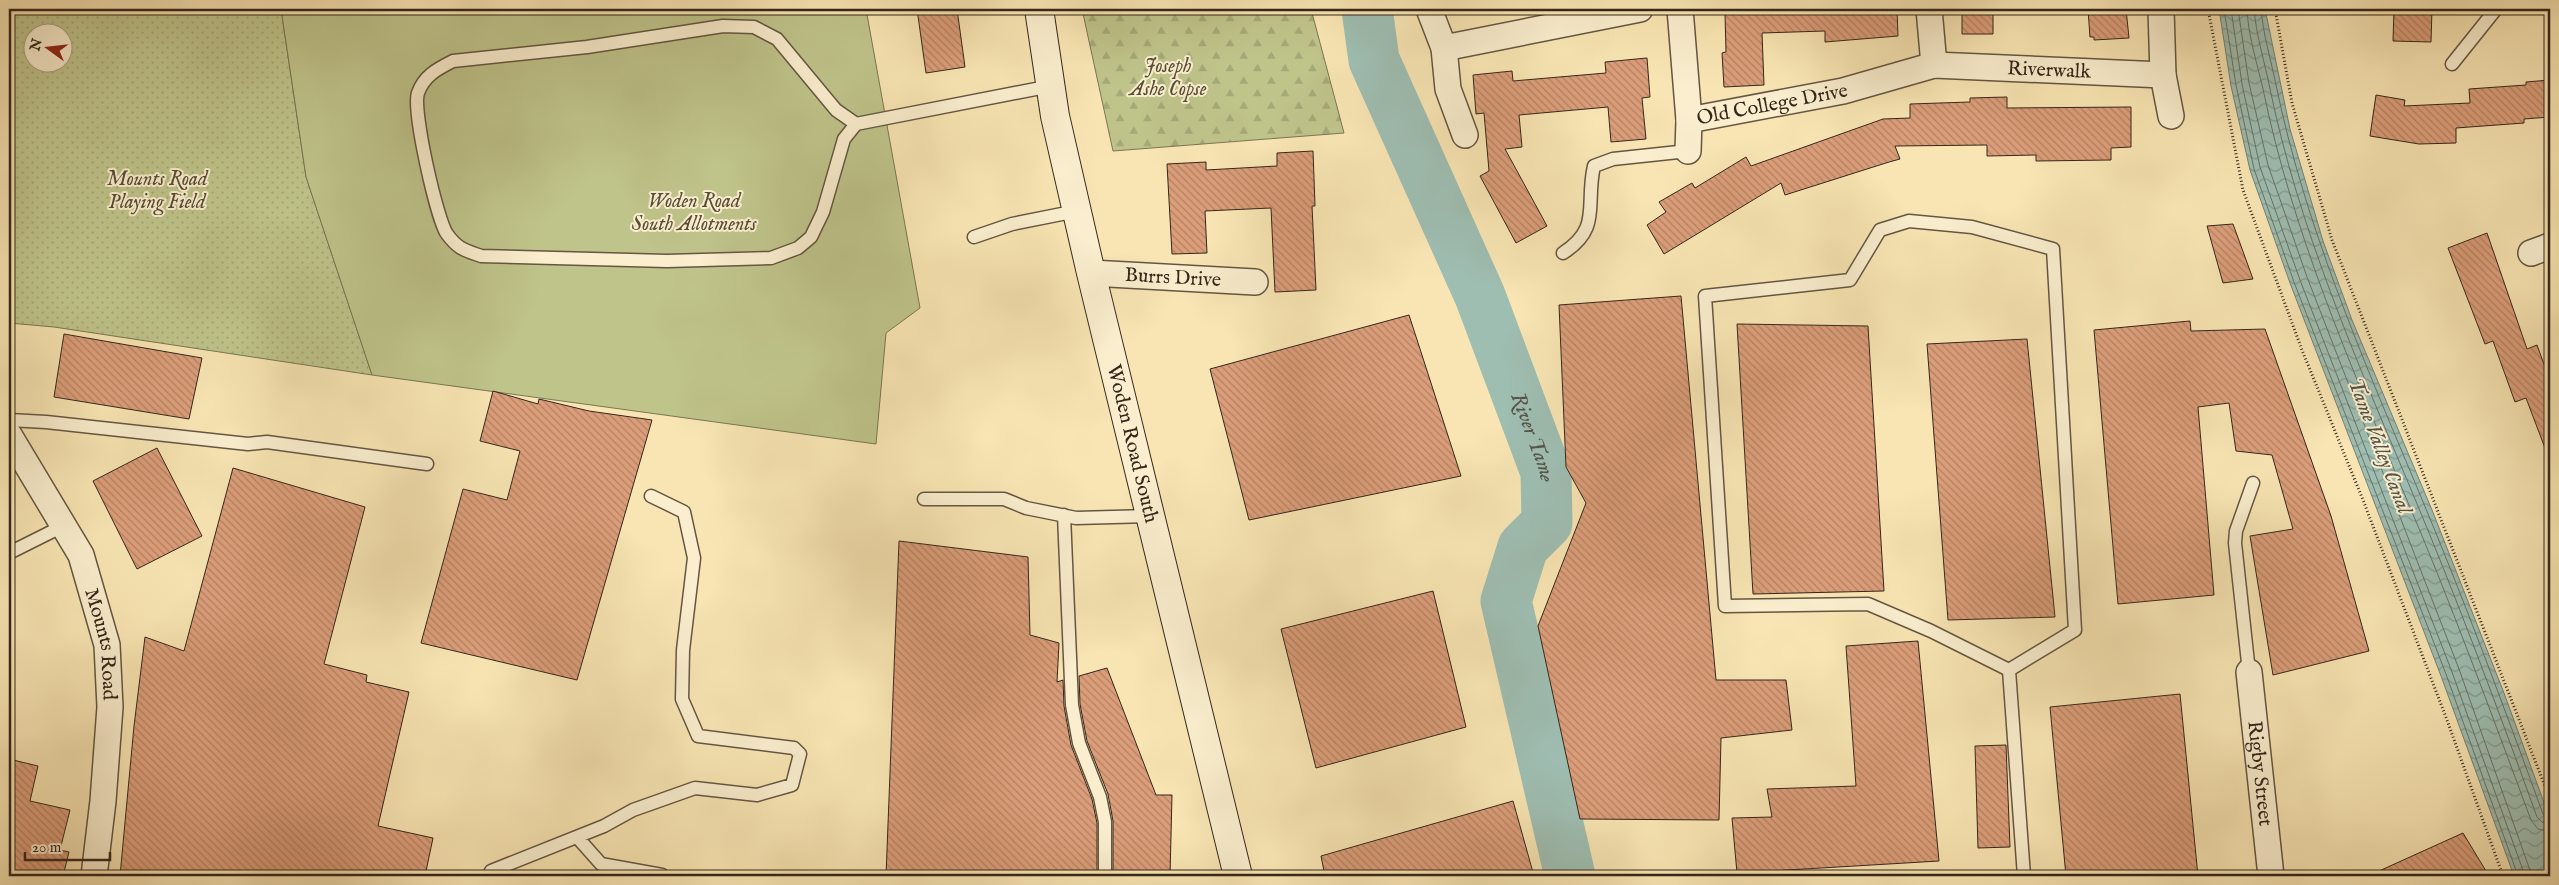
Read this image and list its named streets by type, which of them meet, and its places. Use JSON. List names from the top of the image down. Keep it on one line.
{"streets":{"street":["Riverwalk","Old College Drive","Burrs Drive","Woden Road South","Mounts Road","Rigby Street"]},"crossings":[["Riverwalk","Old College Drive"],["Burrs Drive","Woden Road South"]],"water":["River Tame","Tame Valley Canal"],"parks":["Joseph Ashe Copse","Mounts Road Playing Field","Woden Road South Allotments"],"scale_bar":"20 m","north":"left"}
